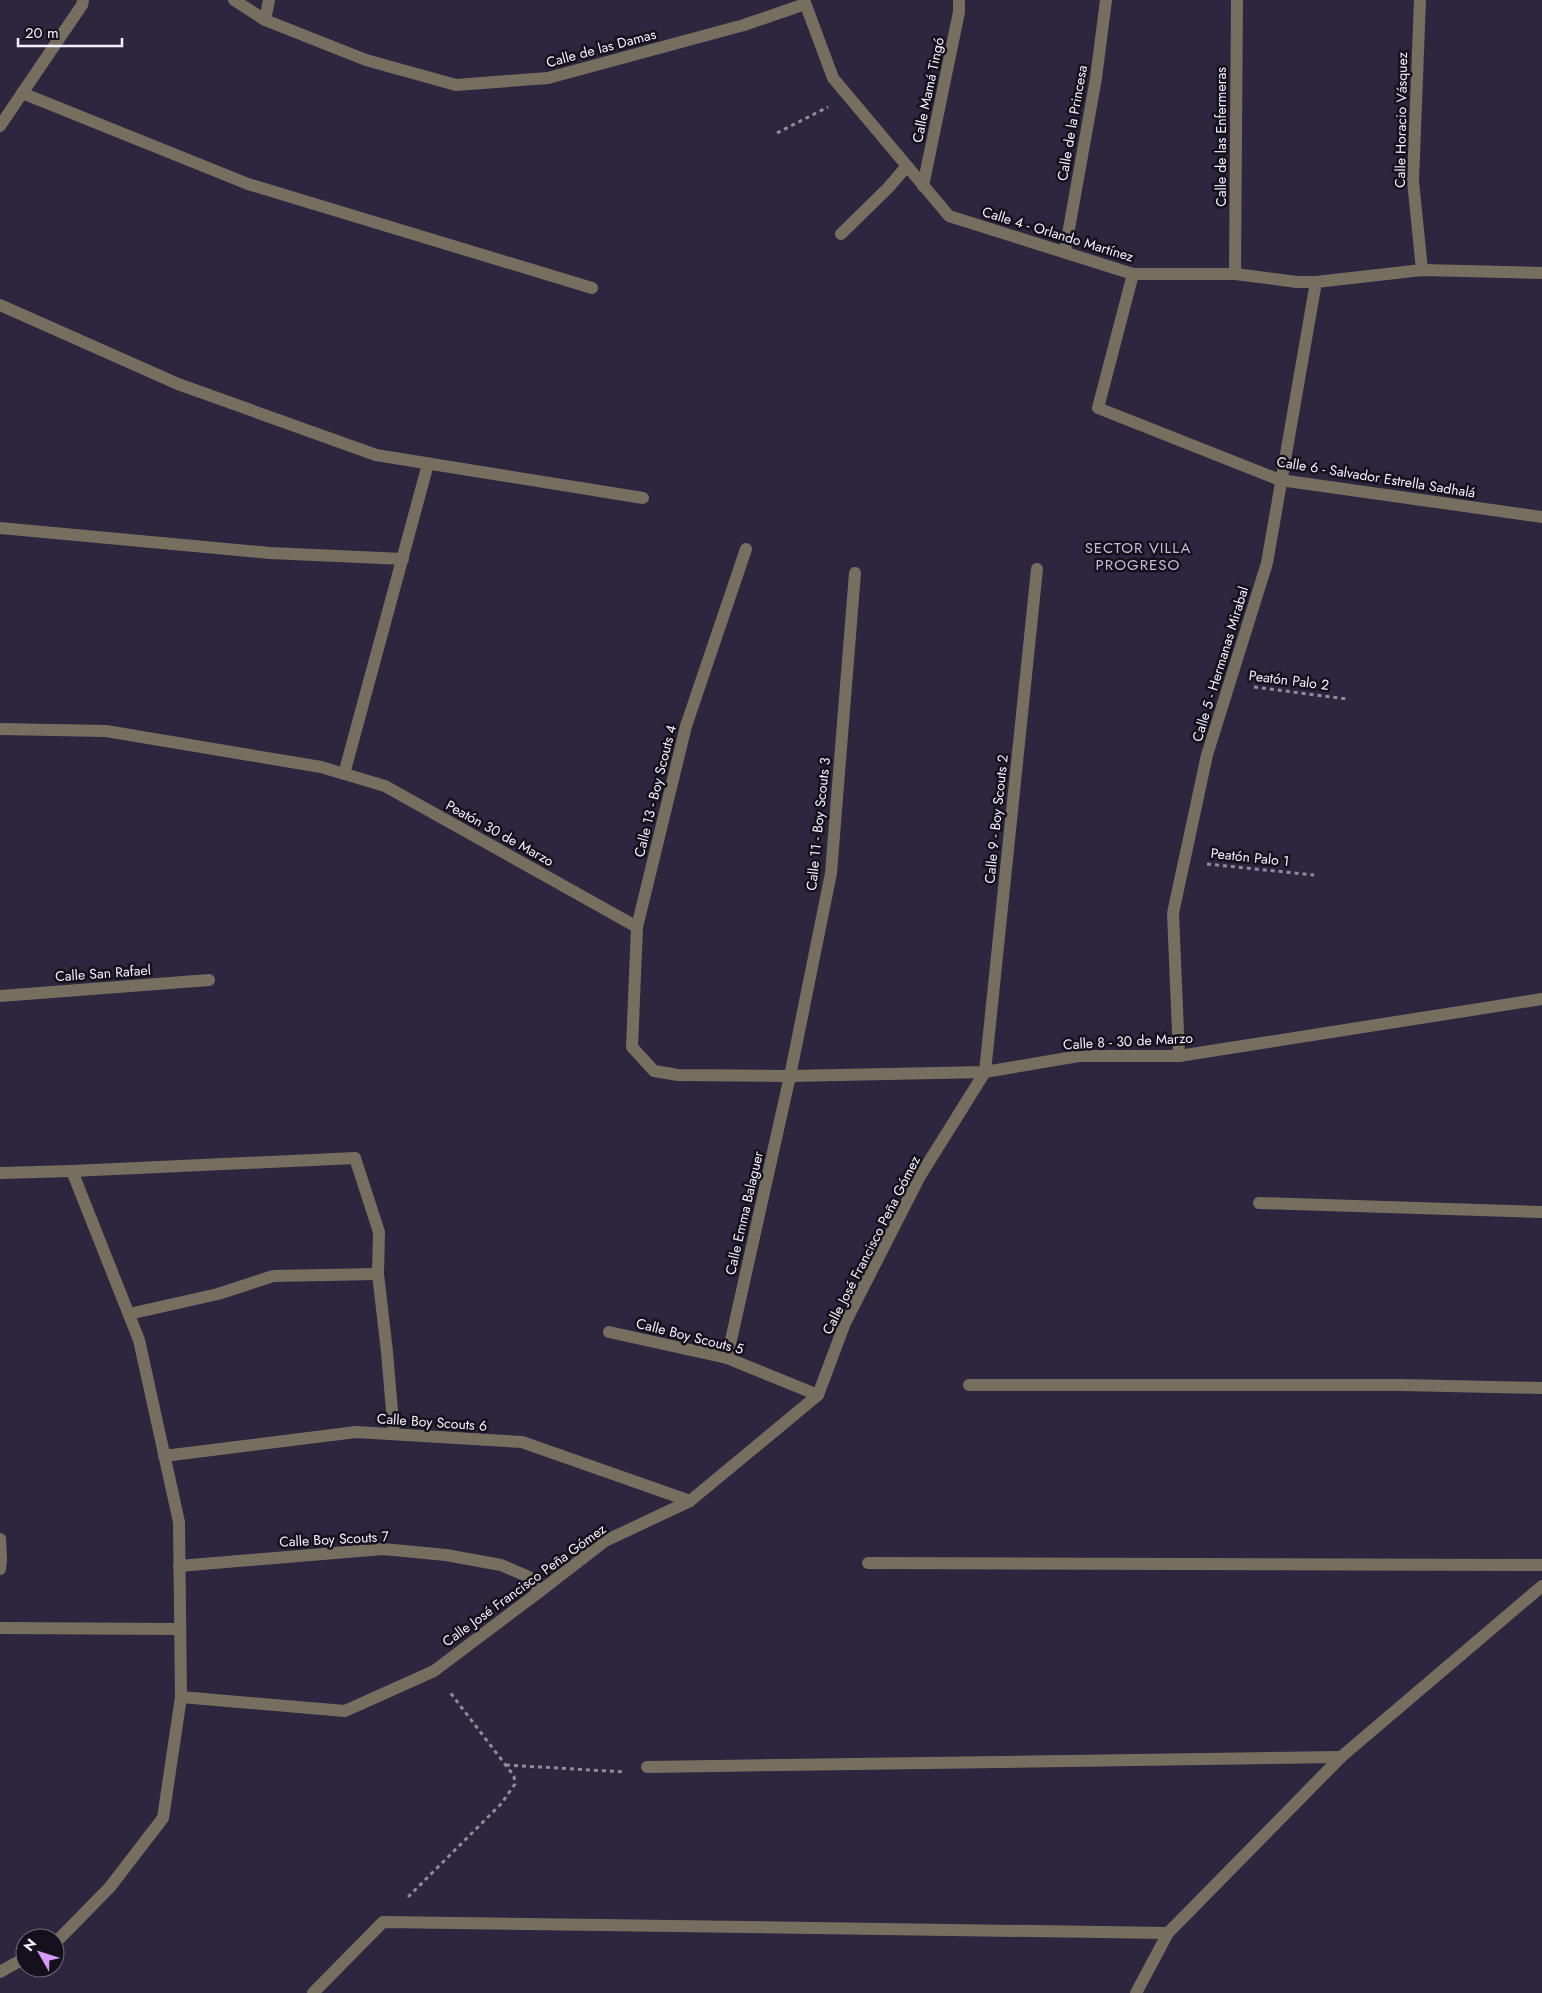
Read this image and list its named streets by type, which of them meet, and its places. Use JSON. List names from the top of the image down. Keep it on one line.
{"streets":{"street":["Calle de las Damas","Calle Mamá Tingó","Calle Horacio Vásquez","Calle de la Princesa","Calle de las Enfermeras","Calle 4 - Orlando Martínez","Calle 6 - Salvador Estrella Sadhalá","Calle 5 - Hermanas Mirabal","Calle 13 - Boy Scouts 4","Calle 9 - Boy Scouts 2","Calle 11 - Boy Scouts 3","Peatón 30 de Marzo","Calle San Rafael","Calle 8 - 30 de Marzo","Calle Emma Balaguer","Calle José Francisco Peña Gómez","Calle Boy Scouts 5","Calle Boy Scouts 6","Calle Boy Scouts 7"],"path":["Peatón Palo 2","Peatón Palo 1"]},"crossings":[["Calle de las Damas","Calle 4 - Orlando Martínez"],["Calle Mamá Tingó","Calle 4 - Orlando Martínez"],["Calle Horacio Vásquez","Calle 4 - Orlando Martínez"],["Calle de la Princesa","Calle 4 - Orlando Martínez"],["Calle de las Enfermeras","Calle 4 - Orlando Martínez"],["Calle 4 - Orlando Martínez","Calle 6 - Salvador Estrella Sadhalá"],["Calle 4 - Orlando Martínez","Calle 5 - Hermanas Mirabal"],["Calle 6 - Salvador Estrella Sadhalá","Calle 5 - Hermanas Mirabal"],["Calle 5 - Hermanas Mirabal","Peatón Palo 2"],["Calle 5 - Hermanas Mirabal","Peatón Palo 1"],["Calle 5 - Hermanas Mirabal","Calle 8 - 30 de Marzo"],["Calle 13 - Boy Scouts 4","Peatón 30 de Marzo"],["Calle 13 - Boy Scouts 4","Calle 8 - 30 de Marzo"],["Calle 9 - Boy Scouts 2","Calle 8 - 30 de Marzo"],["Calle 9 - Boy Scouts 2","Calle José Francisco Peña Gómez"],["Calle 11 - Boy Scouts 3","Calle 8 - 30 de Marzo"],["Calle 11 - Boy Scouts 3","Calle Emma Balaguer"],["Calle 8 - 30 de Marzo","Calle Emma Balaguer"],["Calle 8 - 30 de Marzo","Calle José Francisco Peña Gómez"],["Calle Emma Balaguer","Calle Boy Scouts 5"],["Calle José Francisco Peña Gómez","Calle Boy Scouts 5"],["Calle José Francisco Peña Gómez","Calle Boy Scouts 6"],["Calle José Francisco Peña Gómez","Calle Boy Scouts 7"]],"districts":["SECTOR VILLA PROGRESO"],"scale_bar":"20 m","north":"top left"}
